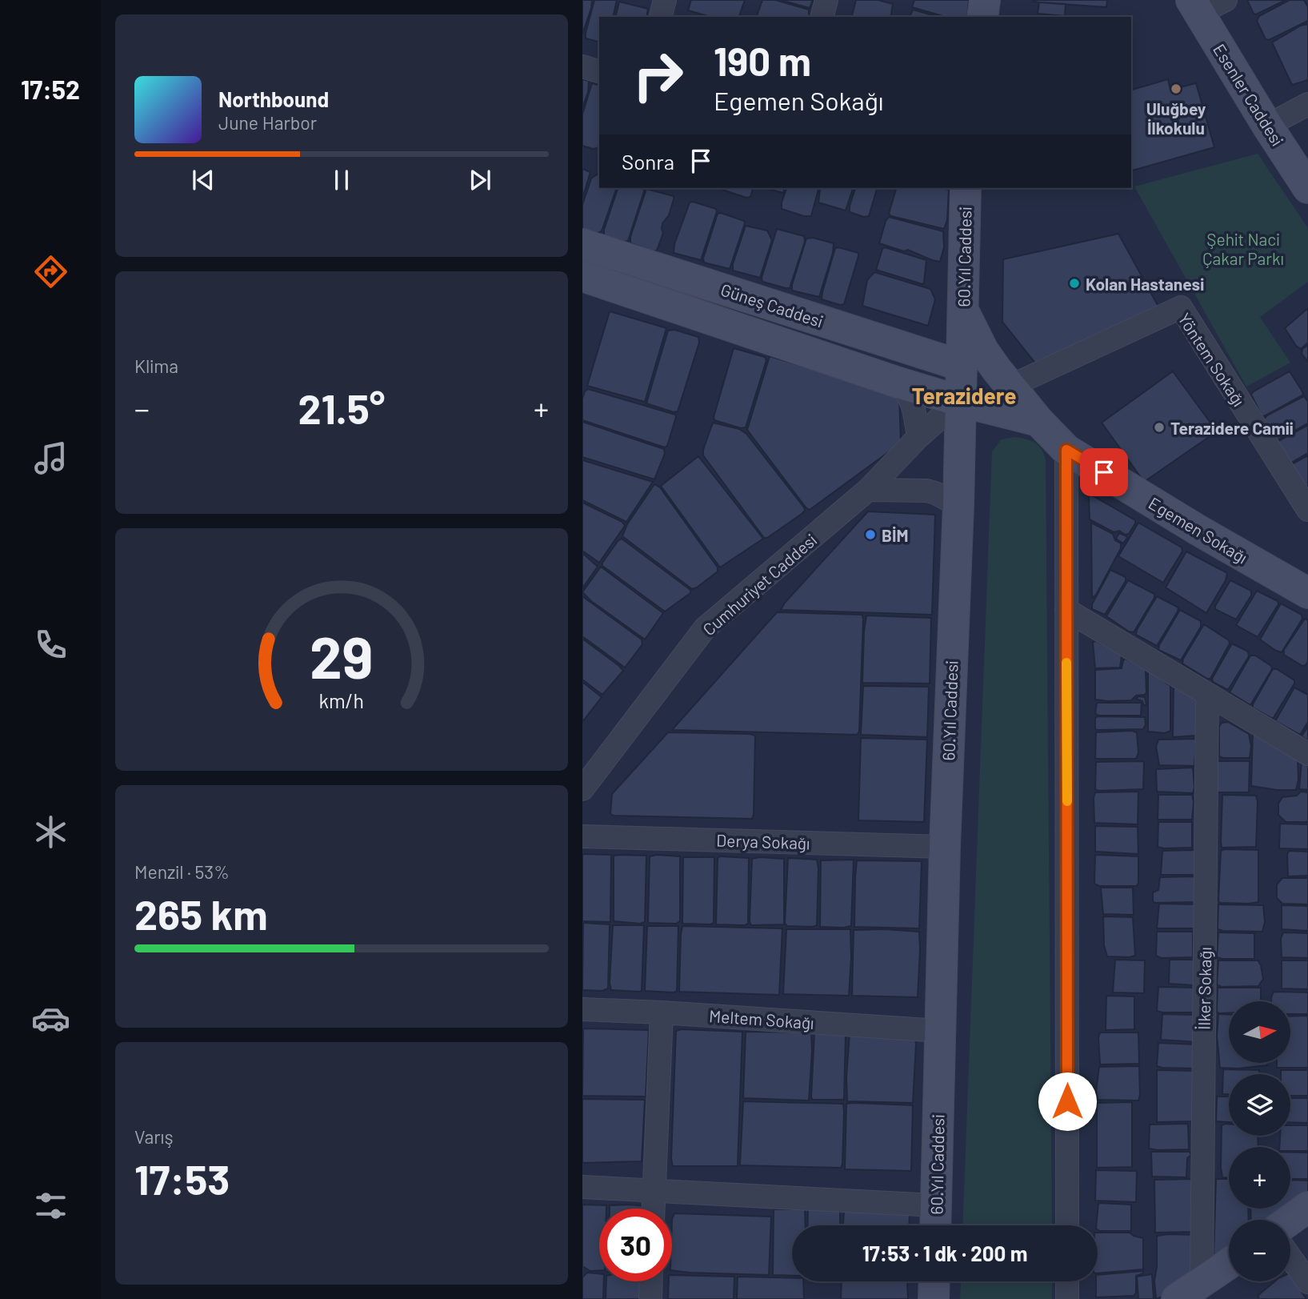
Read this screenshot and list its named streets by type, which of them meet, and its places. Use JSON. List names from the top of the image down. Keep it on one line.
{"streets":{"main road":["Esenler Caddesi","60.Yıl Caddesi","Güneş Caddesi","Egemen Sokağı"],"street":["Yöntem Sokağı","Cumhuriyet Caddesi","Derya Sokağı","İlker Sokağı","Meltem Sokağı"]},"crossings":[["60.Yıl Caddesi","Güneş Caddesi"],["60.Yıl Caddesi","Egemen Sokağı"],["60.Yıl Caddesi","Cumhuriyet Caddesi"],["60.Yıl Caddesi","Derya Sokağı"],["60.Yıl Caddesi","Meltem Sokağı"],["Güneş Caddesi","Egemen Sokağı"],["Güneş Caddesi","Cumhuriyet Caddesi"],["Yöntem Sokağı","Egemen Sokağı"]],"districts":["Terazidere"],"parks":["Şehit Naci Çakar Parkı"],"places":["Uluğbey İlkokulu","Kolan Hastanesi","Terazidere Camii","BİM"],"north":"right","page":{"tabs":"17:52","turn":["190 m","Egemen Sokağı"],"song":["Northbound","June Harbor"],"then":"Sonra","tile":["Klima",["Menzil · 53%","265 km"],["Varış","17:53"]],"heat":["−","21.5°","+"],"map_buttons":["+","−"],"limit":"30","trip":"17:53 · 1 dk · 200 m","gauge":["29","km/h"]}}
